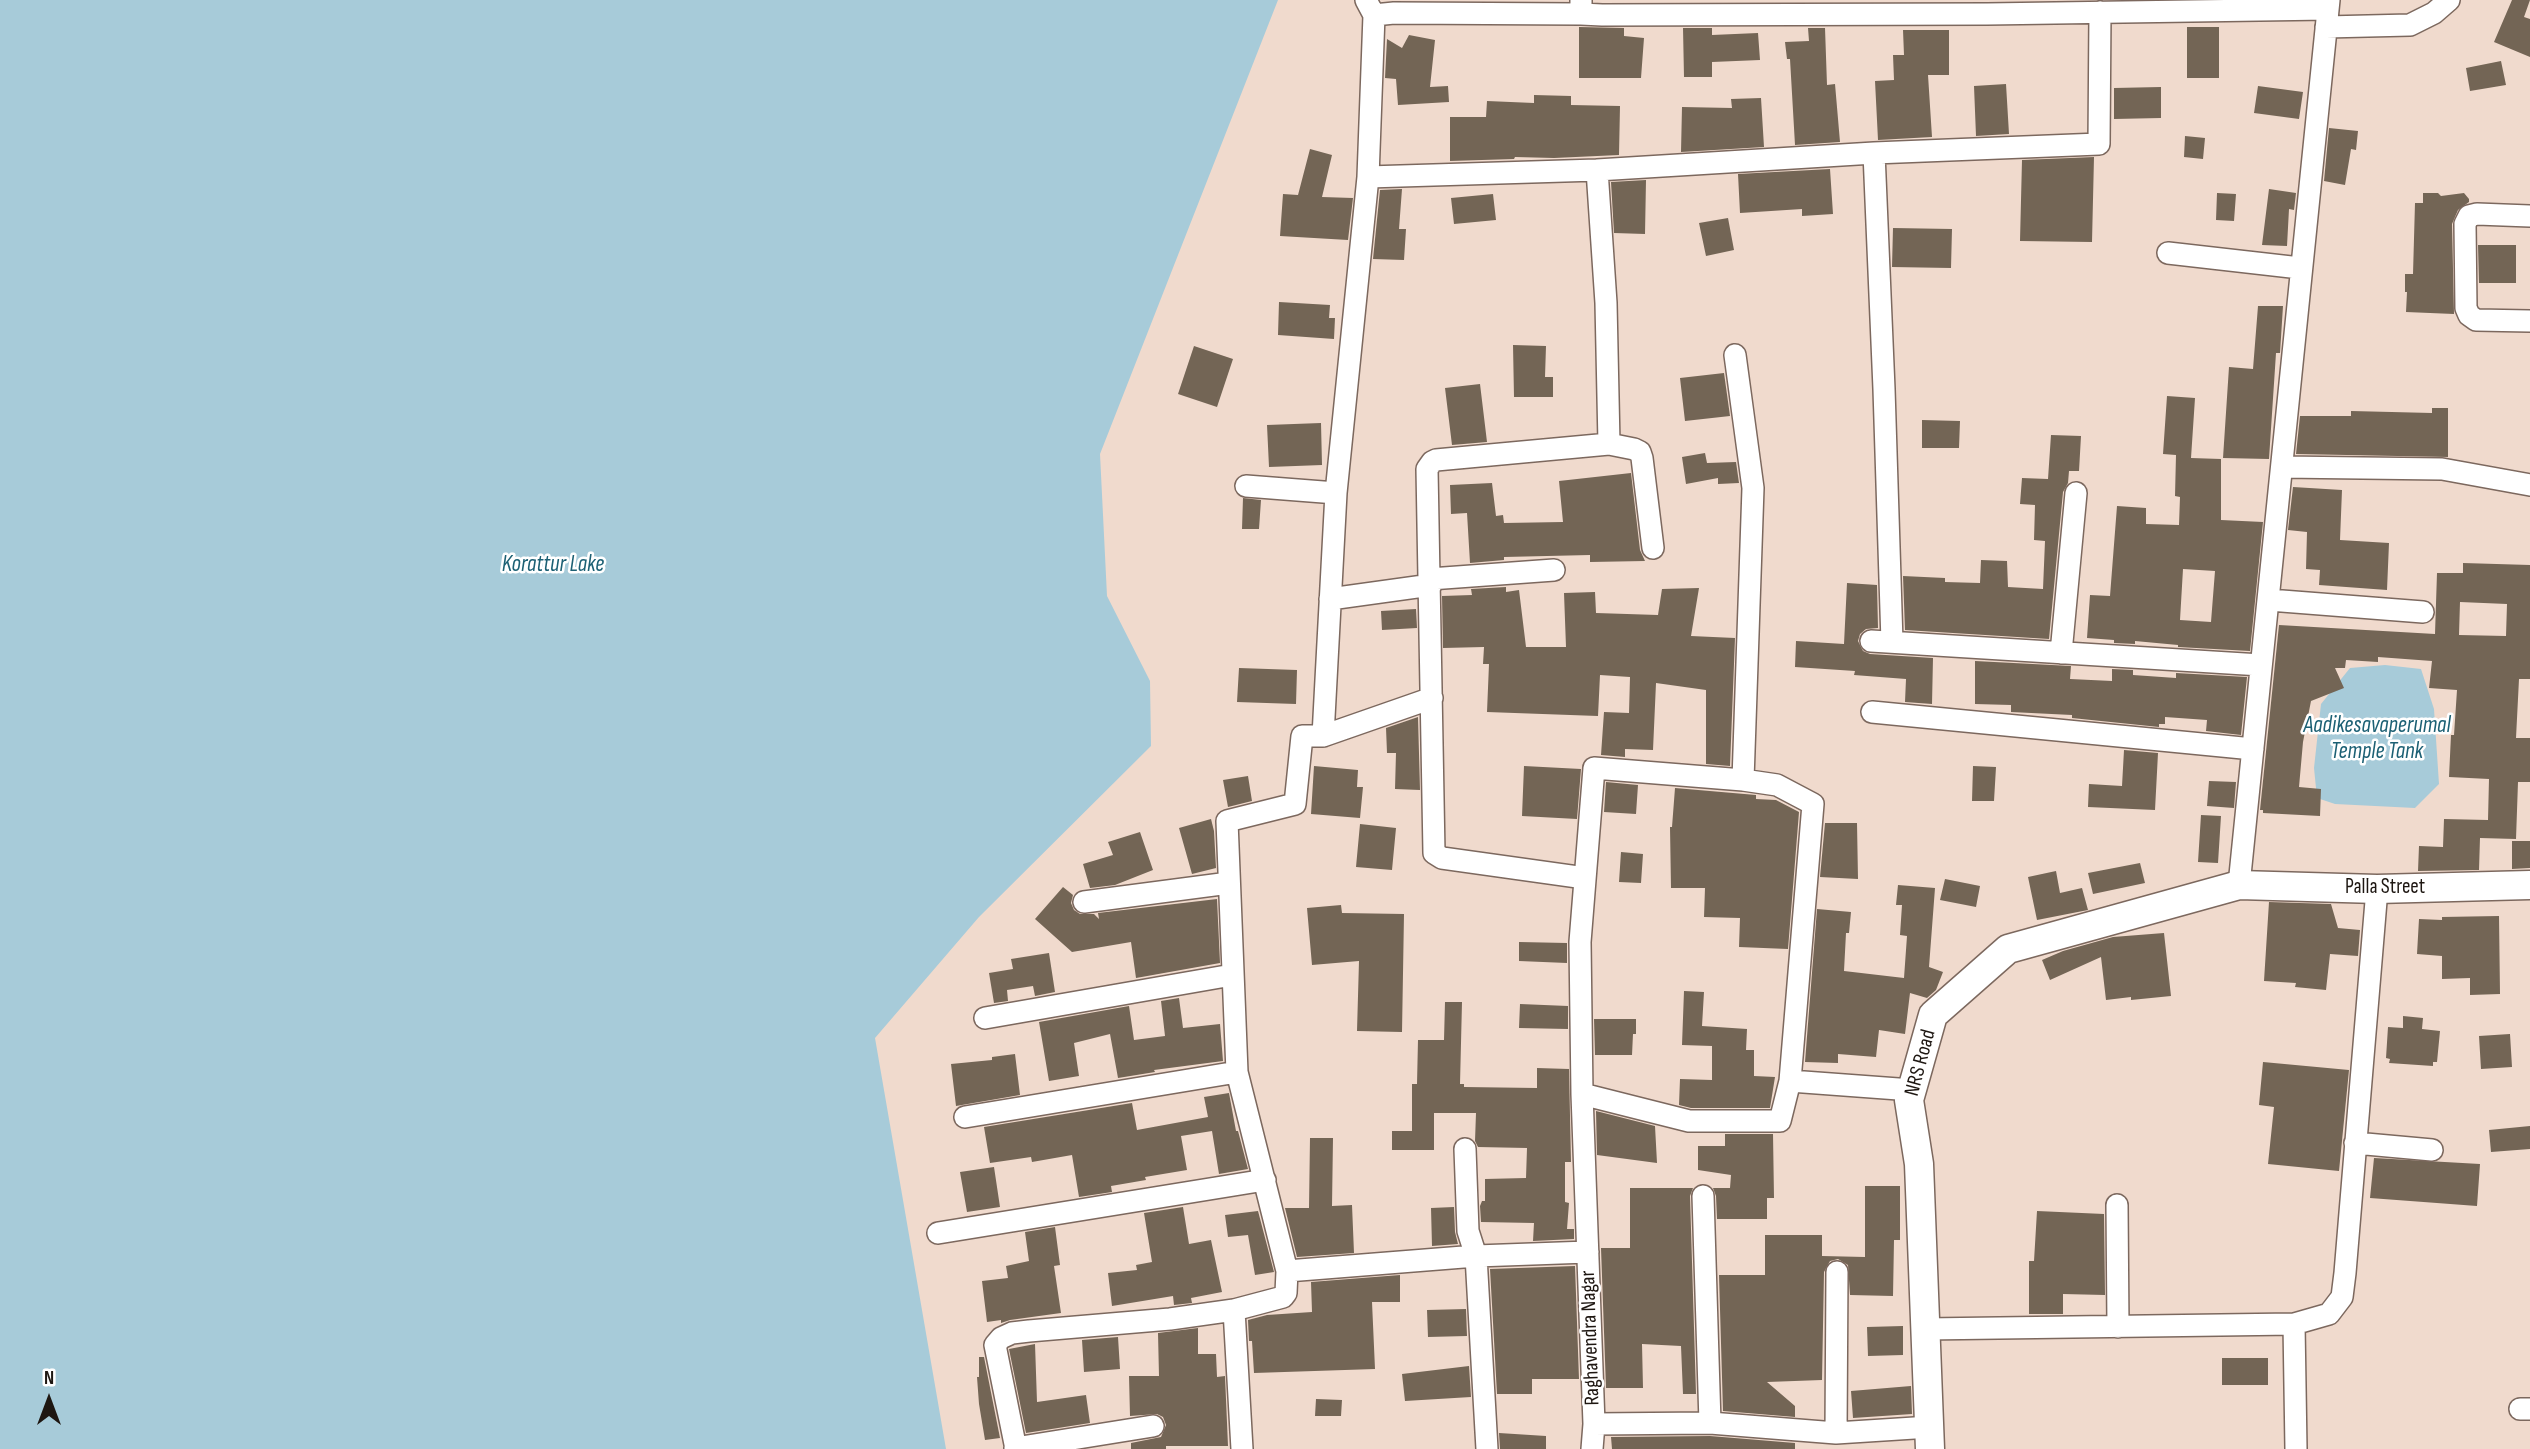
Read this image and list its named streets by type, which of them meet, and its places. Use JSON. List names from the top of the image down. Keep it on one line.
{"streets":{"street":["Palla Street","NRS Road","Raghavendra Nagar"]},"crossings":[["Palla Street","NRS Road"]],"water":["Korattur Lake","Aadikesavaperumal Temple Tank"],"north":"top"}
